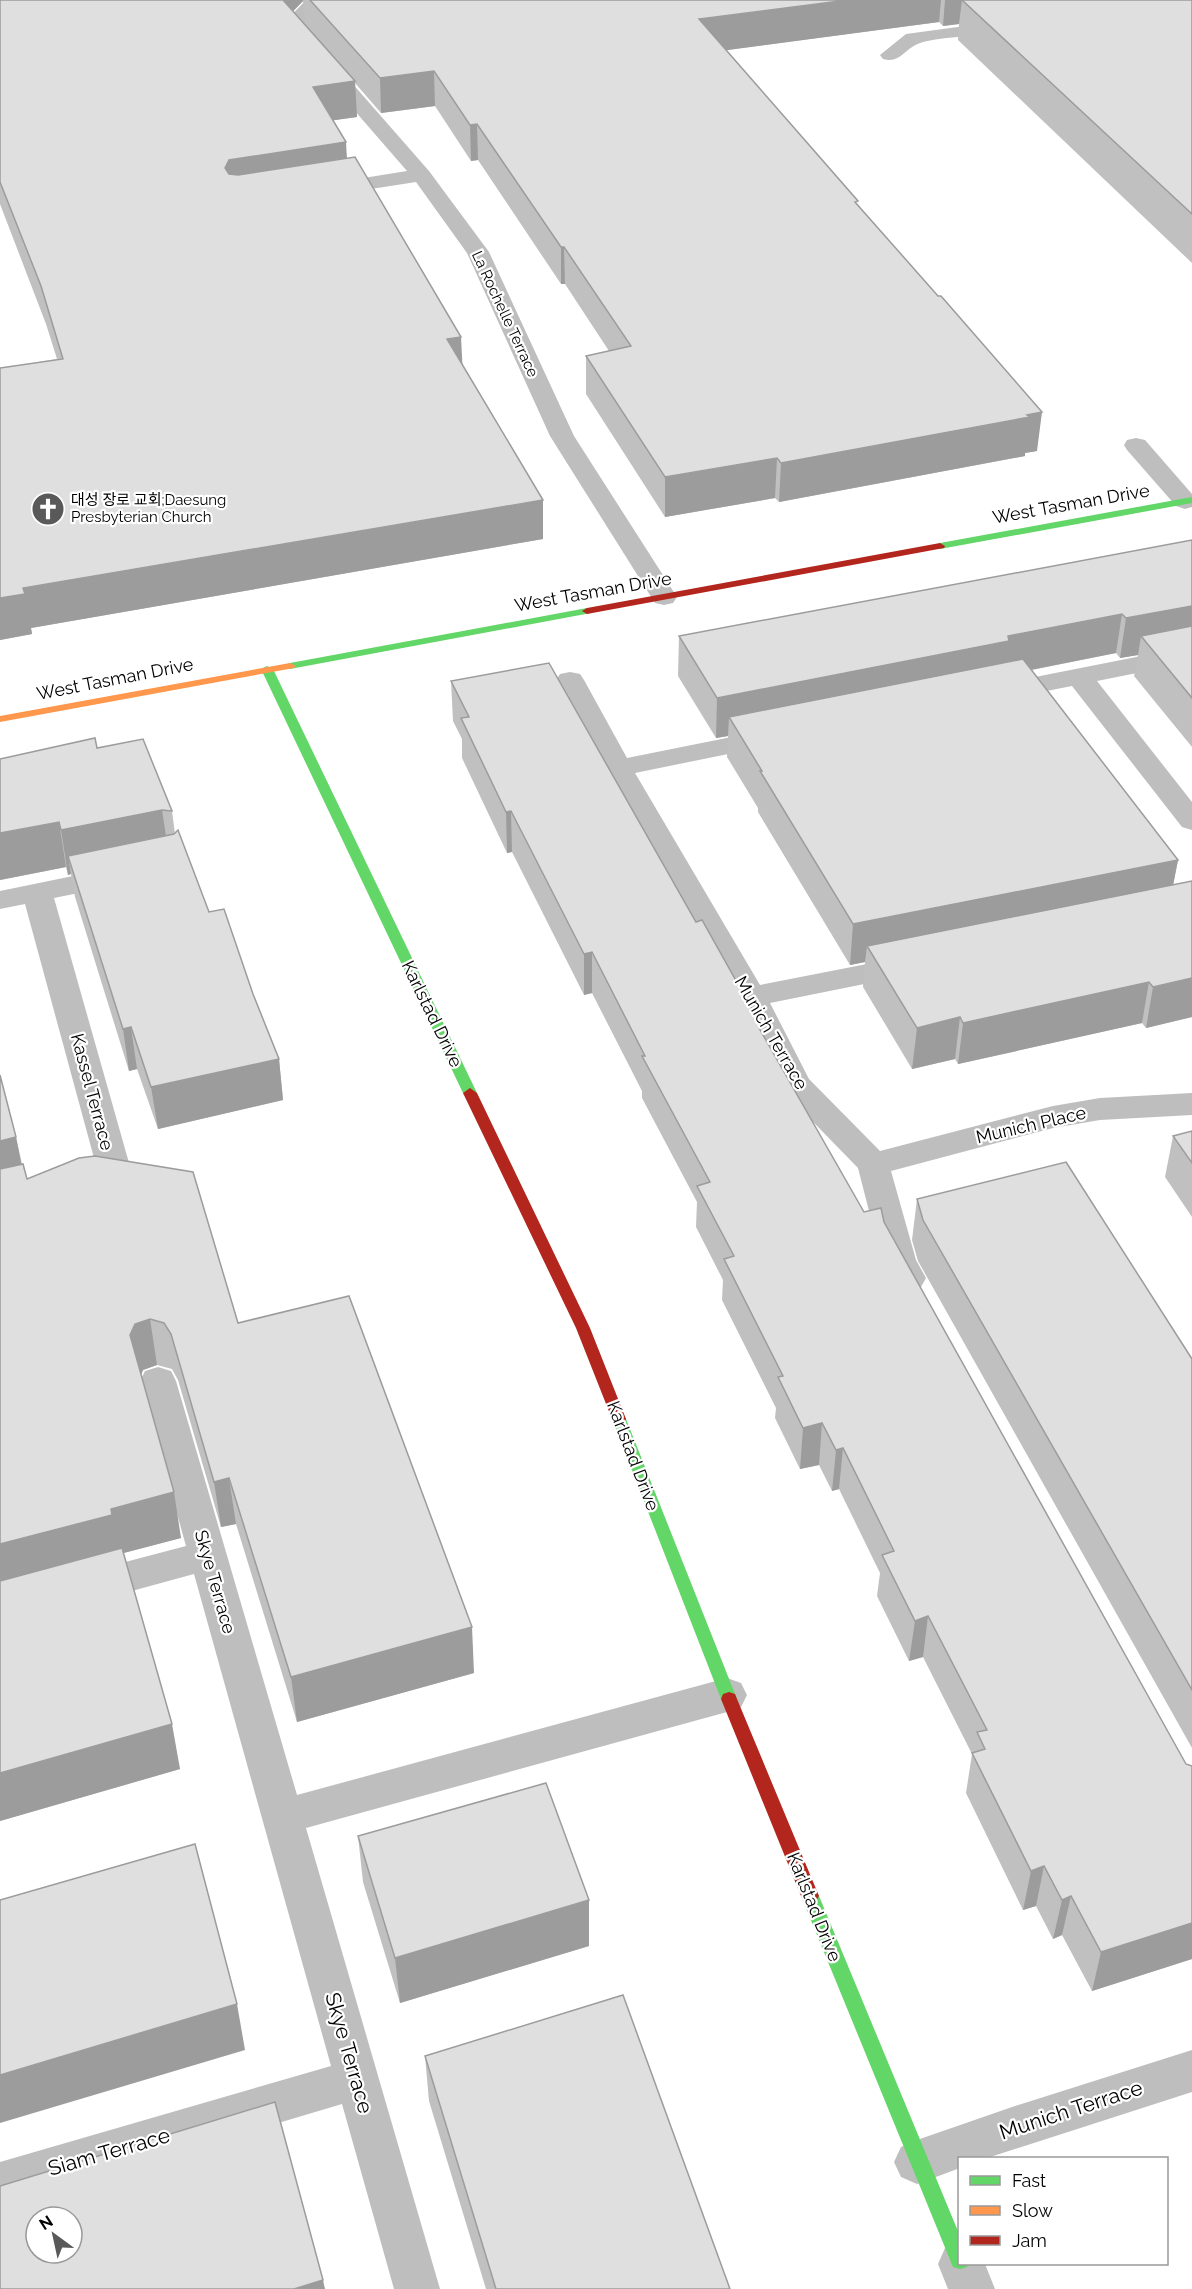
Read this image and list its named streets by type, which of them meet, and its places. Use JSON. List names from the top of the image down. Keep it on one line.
{"streets":{"street":["La Rochelle Terrace","West Tasman Drive","Karlstad Drive","Munich Terrace","Kassel Terrace","Munich Place","Skye Terrace","Siam Terrace"]},"crossings":[["La Rochelle Terrace","West Tasman Drive"],["West Tasman Drive","Karlstad Drive"],["Karlstad Drive","Munich Terrace"],["Munich Terrace","Munich Place"],["Skye Terrace","Siam Terrace"]],"places":{"church":["대성 장로 교회;Daesung Presbyterian Church"]},"legend":["Fast","Slow","Jam"],"north":"top left"}
